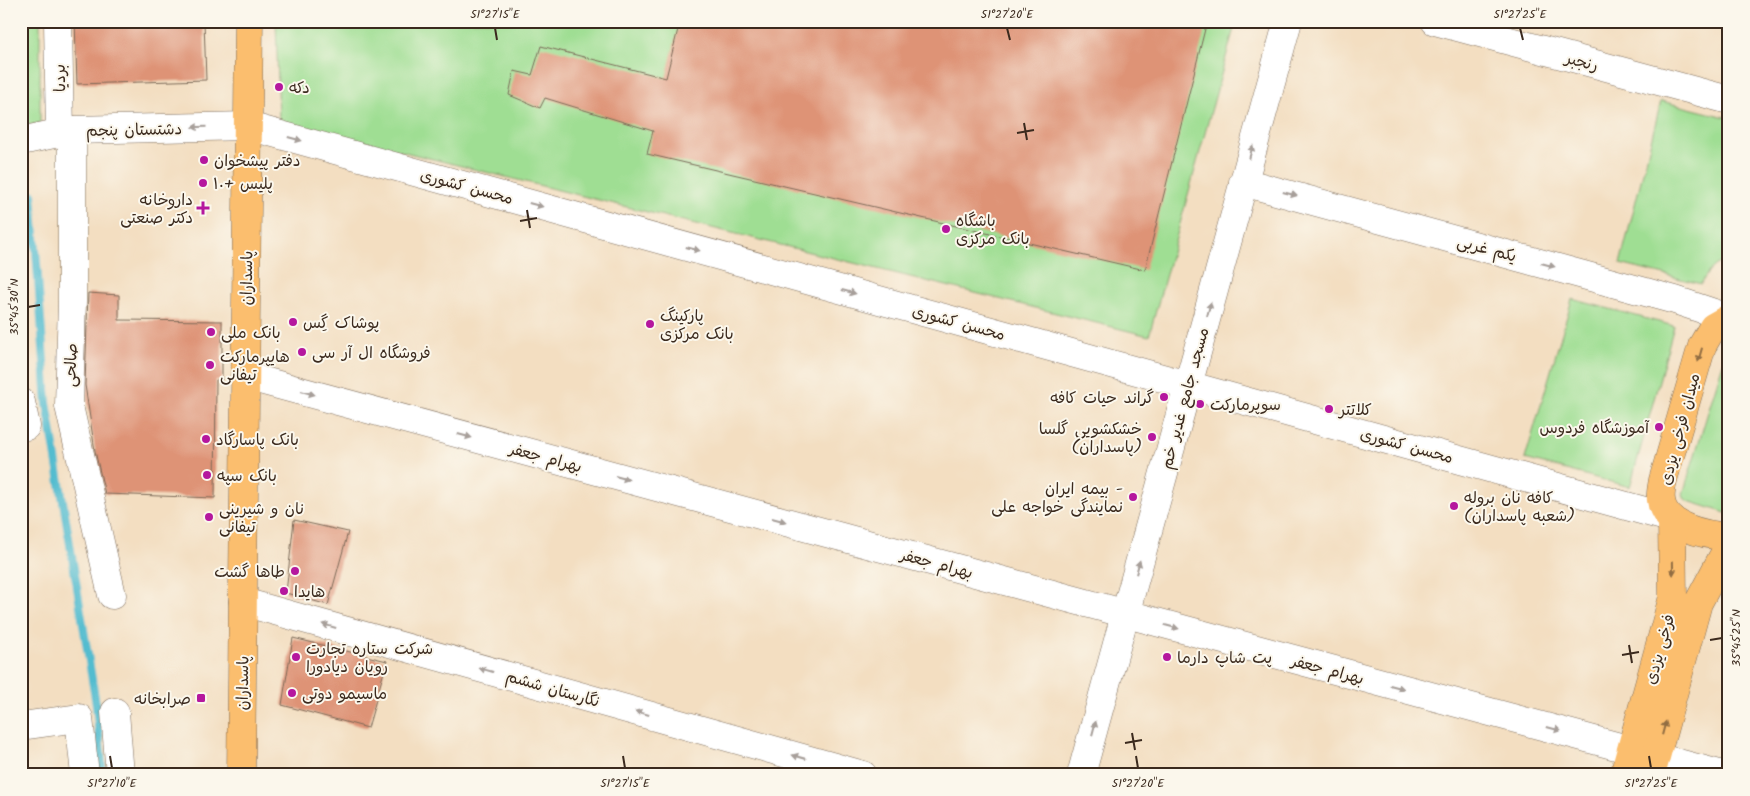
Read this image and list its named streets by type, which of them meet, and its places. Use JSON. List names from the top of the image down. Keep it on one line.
{"streets":{"main road":["پاسداران","میدان فرخی یزدی","فرخی یزدی"],"street":["رنجبر","بردیا","دشتستان پنجم","محسن کشوری","یکم غربی","صالحی","مسجد جامع غدیر خم","بهرام جعفر","نگارستان ششم"]},"crossings":[["بردیا","دشتستان پنجم"],["بردیا","صالحی"],["دشتستان پنجم","محسن کشوری"],["دشتستان پنجم","پاسداران"],["دشتستان پنجم","صالحی"],["محسن کشوری","پاسداران"],["محسن کشوری","مسجد جامع غدیر خم"],["محسن کشوری","میدان فرخی یزدی"],["محسن کشوری","فرخی یزدی"],["یکم غربی","مسجد جامع غدیر خم"],["یکم غربی","میدان فرخی یزدی"],["پاسداران","بهرام جعفر"],["پاسداران","نگارستان ششم"],["مسجد جامع غدیر خم","بهرام جعفر"],["میدان فرخی یزدی","فرخی یزدی"],["بهرام جعفر","فرخی یزدی"]],"one_way":["دشتستان پنجم","محسن کشوری","یکم غربی","مسجد جامع غدیر خم","میدان فرخی یزدی","بهرام جعفر","نگارستان ششم"],"places":{"other":["دکه","دفتر پیشخوان","پلیس +۱۰","باشگاه بانک مرکزی","پوشاک گِس","پارکینگ بانک مرکزی","بانک ملی","فروشگاه ال آر سی","هایپرمارکت تیفانی","گراند حیات کافه","سوپرمارکت","کلاتتر","آموزشگاه فردوس","خشکشویی گلسا (پاسداران)","بانک پاسارگاد","بانک سپه","بیمه ایران - نمایندگی خواجه علی","کافه نان بروله (شعبه پاسداران)","نان و شیرینی تیفانی","طاها گشت","هایدا","شرکت ستاره تجارت رویان دیادورا","پت شاپ دارما","ماسیمو دوتی"],"health":["داروخانه دکتر صنعتی"],"transit":["صرابخانه"]},"coordinates":["51°27'15\"E","51°27'20\"E","51°27'25\"E","35°45'30\"N","35°45'25\"N","51°27'10\"E"]}
